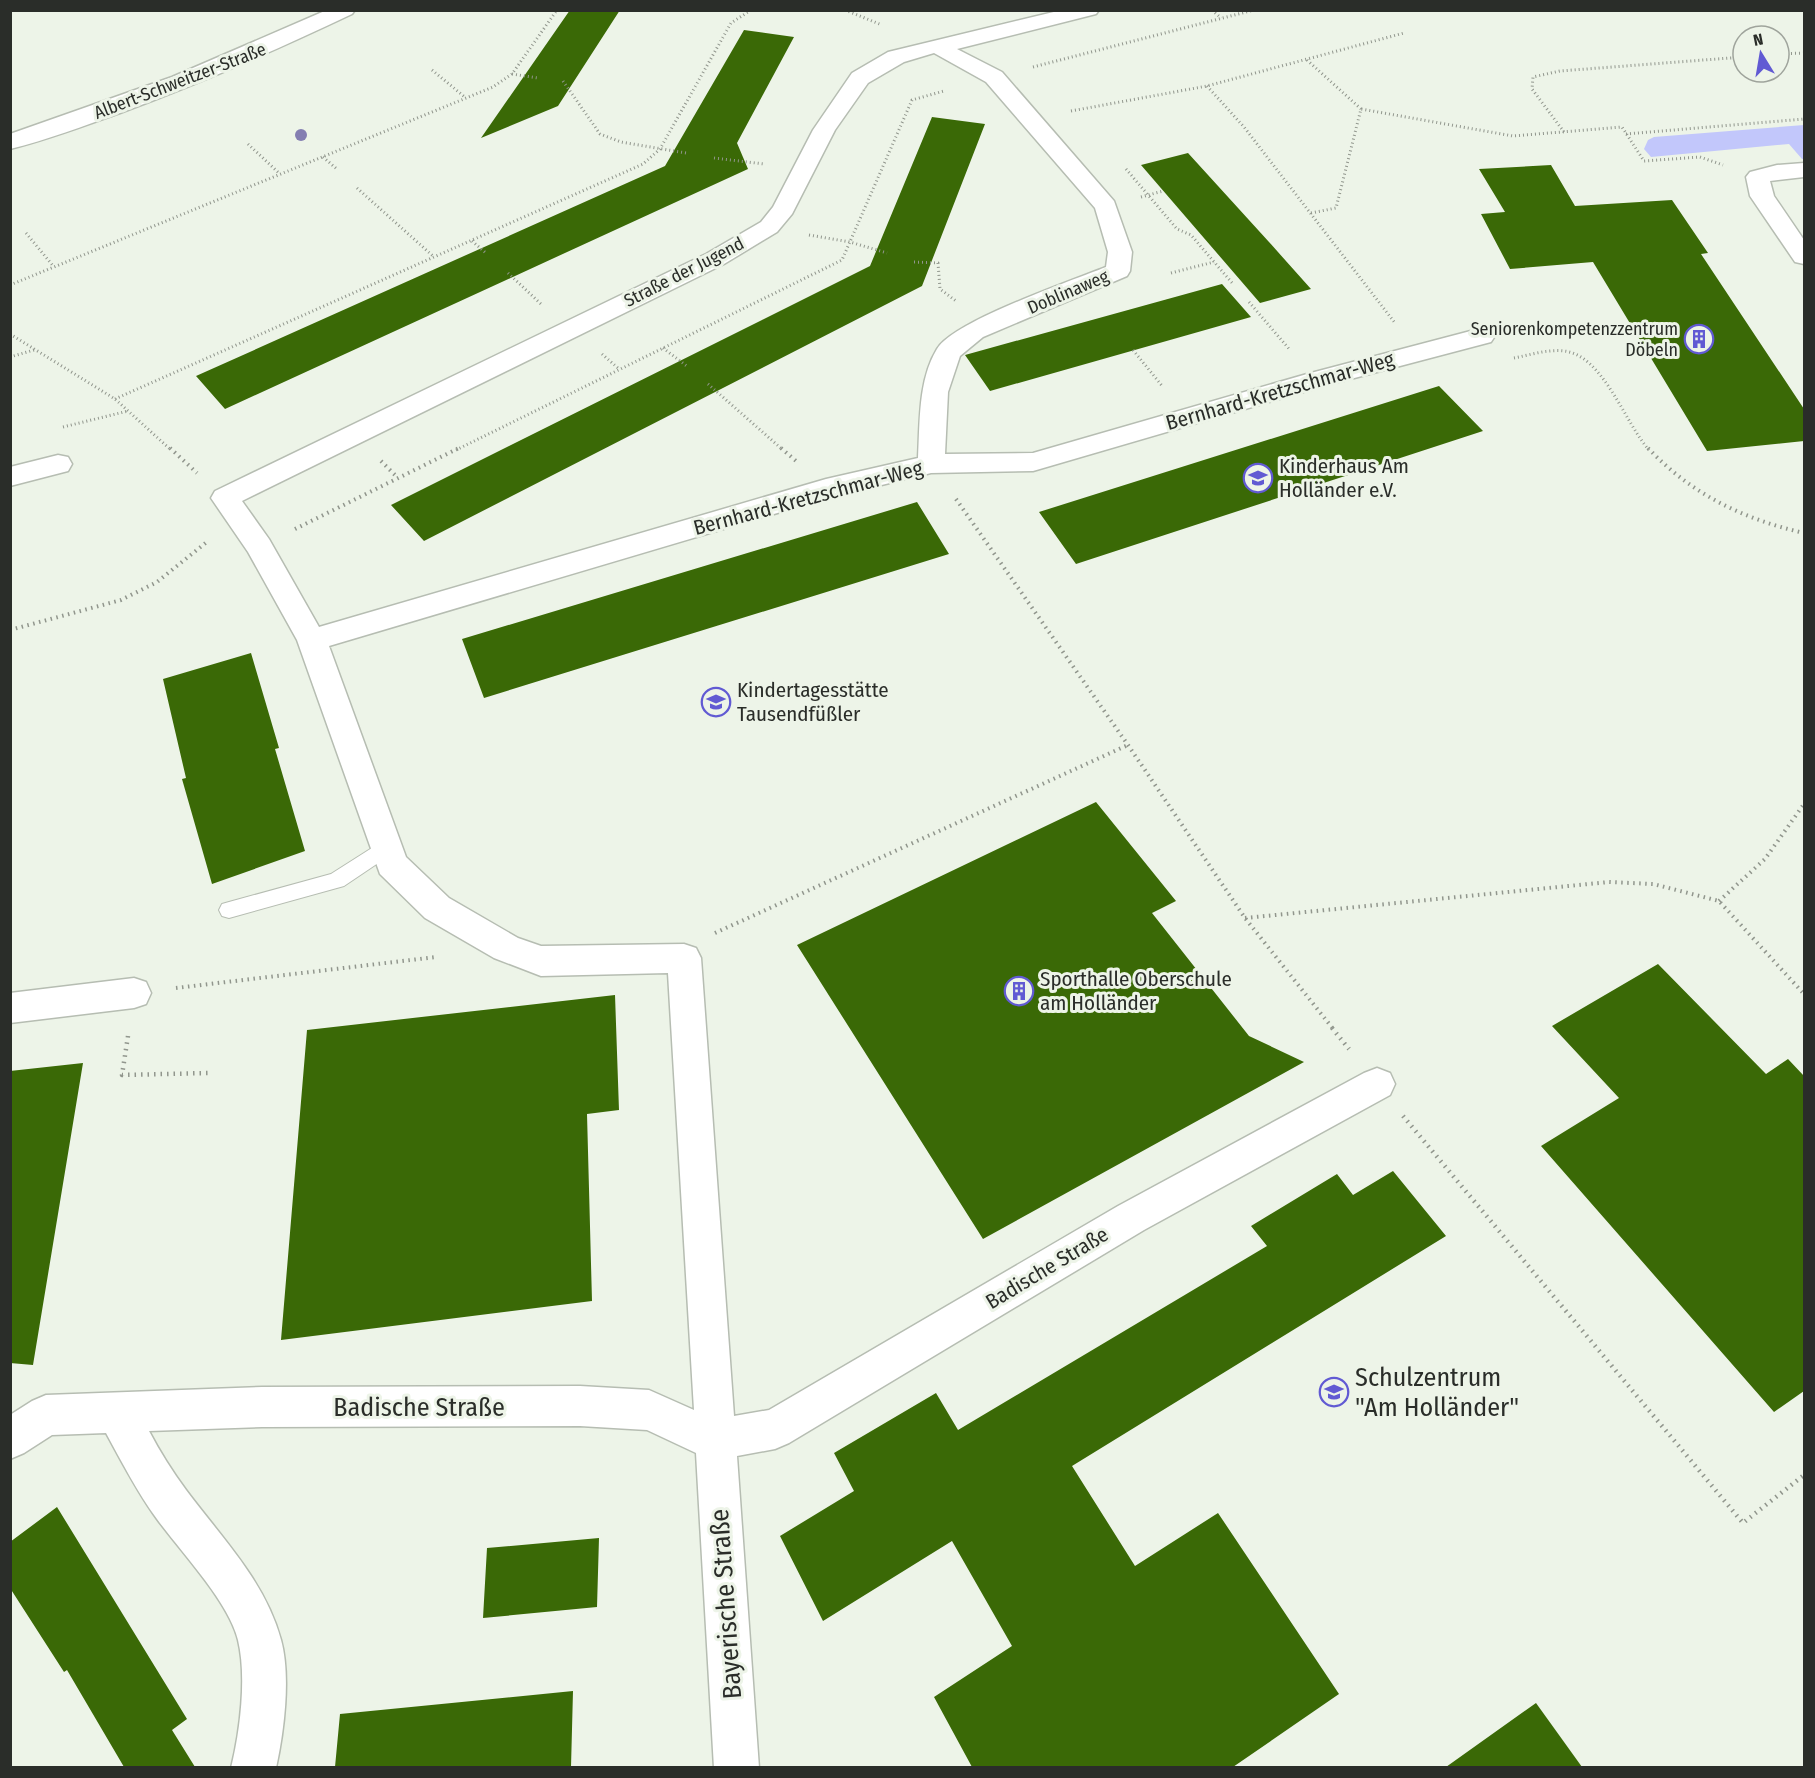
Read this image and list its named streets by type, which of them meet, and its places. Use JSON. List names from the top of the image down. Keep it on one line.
{"streets":{"street":["Albert-Schweitzer-Straße","Straße der Jugend","Doblinaweg","Bernhard-Kretzschmar-Weg","Badische Straße","Bayerische Straße"]},"crossings":[["Straße der Jugend","Doblinaweg"],["Doblinaweg","Bernhard-Kretzschmar-Weg"],["Badische Straße","Bayerische Straße"]],"places":{"building":["Seniorenkompetenzzentrum Döbeln","Sporthalle Oberschule am Holländer"],"school or university":["Kinderhaus Am Holländer e.V.","Kindertagesstätte Tausendfüßler","Schulzentrum \"Am Holländer\""]},"north":"top"}
